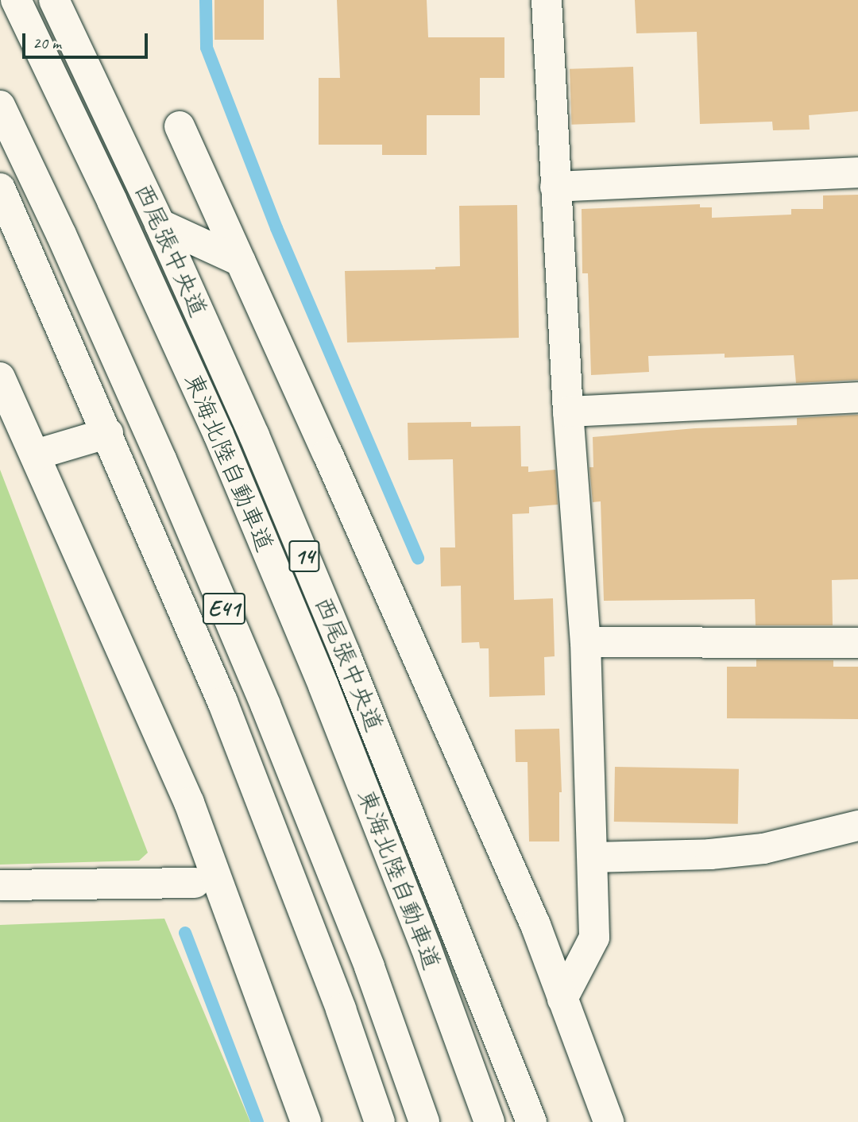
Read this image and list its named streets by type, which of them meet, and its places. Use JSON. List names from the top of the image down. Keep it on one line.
{"streets":{"main road":["西尾張中央道","東海北陸自動車道","14","E41"]},"scale_bar":"20 m"}
